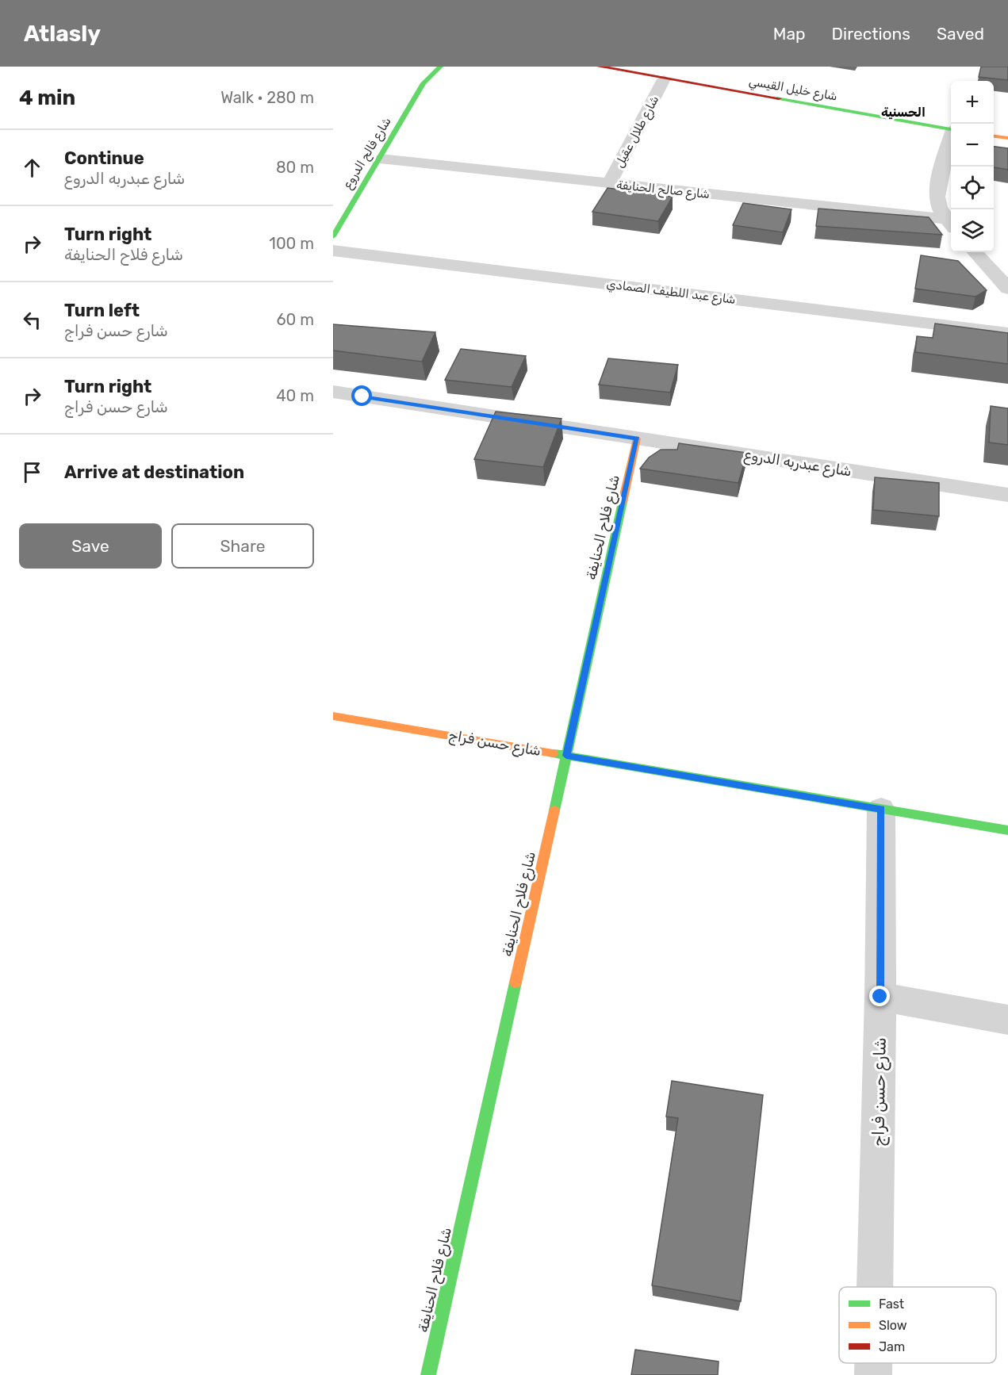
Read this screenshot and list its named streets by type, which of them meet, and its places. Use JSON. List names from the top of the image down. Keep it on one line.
{"streets":{"street":["شارع خليل القيسي","شارع طلال عقيل","شارع فالح الدروع","شارع صالح الحنايفة","شارع عبد اللطيف الصمادي","شارع عبدربه الدروع","شارع فلاح الحنايفة","شارع حسن فراج"]},"crossings":[["شارع خليل القيسي","شارع طلال عقيل"],["شارع طلال عقيل","شارع صالح الحنايفة"],["شارع فالح الدروع","شارع صالح الحنايفة"],["شارع عبدربه الدروع","شارع فلاح الحنايفة"],["شارع فلاح الحنايفة","شارع حسن فراج"]],"districts":["الحسنية"],"legend":["Fast","Slow","Jam"],"page":{"header":"Atlasly","nav":["Map","Directions","Saved"],"heading":["4 min","Walk · 280 m"],"map_buttons":["+","−"],"list":[["Continue","شارع عبدربه الدروع","80 m"],["Turn right","شارع فلاح الحنايفة","100 m"],["Turn left","شارع حسن فراج","60 m"],["Turn right","شارع حسن فراج","40 m"],"Arrive at destination"],"buttons":["Save","Share"]}}
